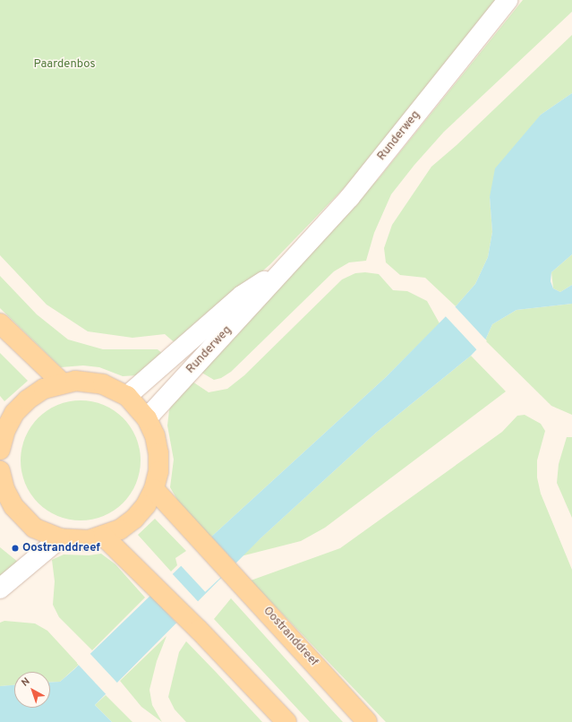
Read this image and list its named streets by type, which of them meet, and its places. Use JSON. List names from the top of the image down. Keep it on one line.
{"streets":{"main road":["Oostranddreef"],"street":["Runderweg"]},"parks":["Paardenbos"],"places":["Oostranddreef"],"north":"top left"}
